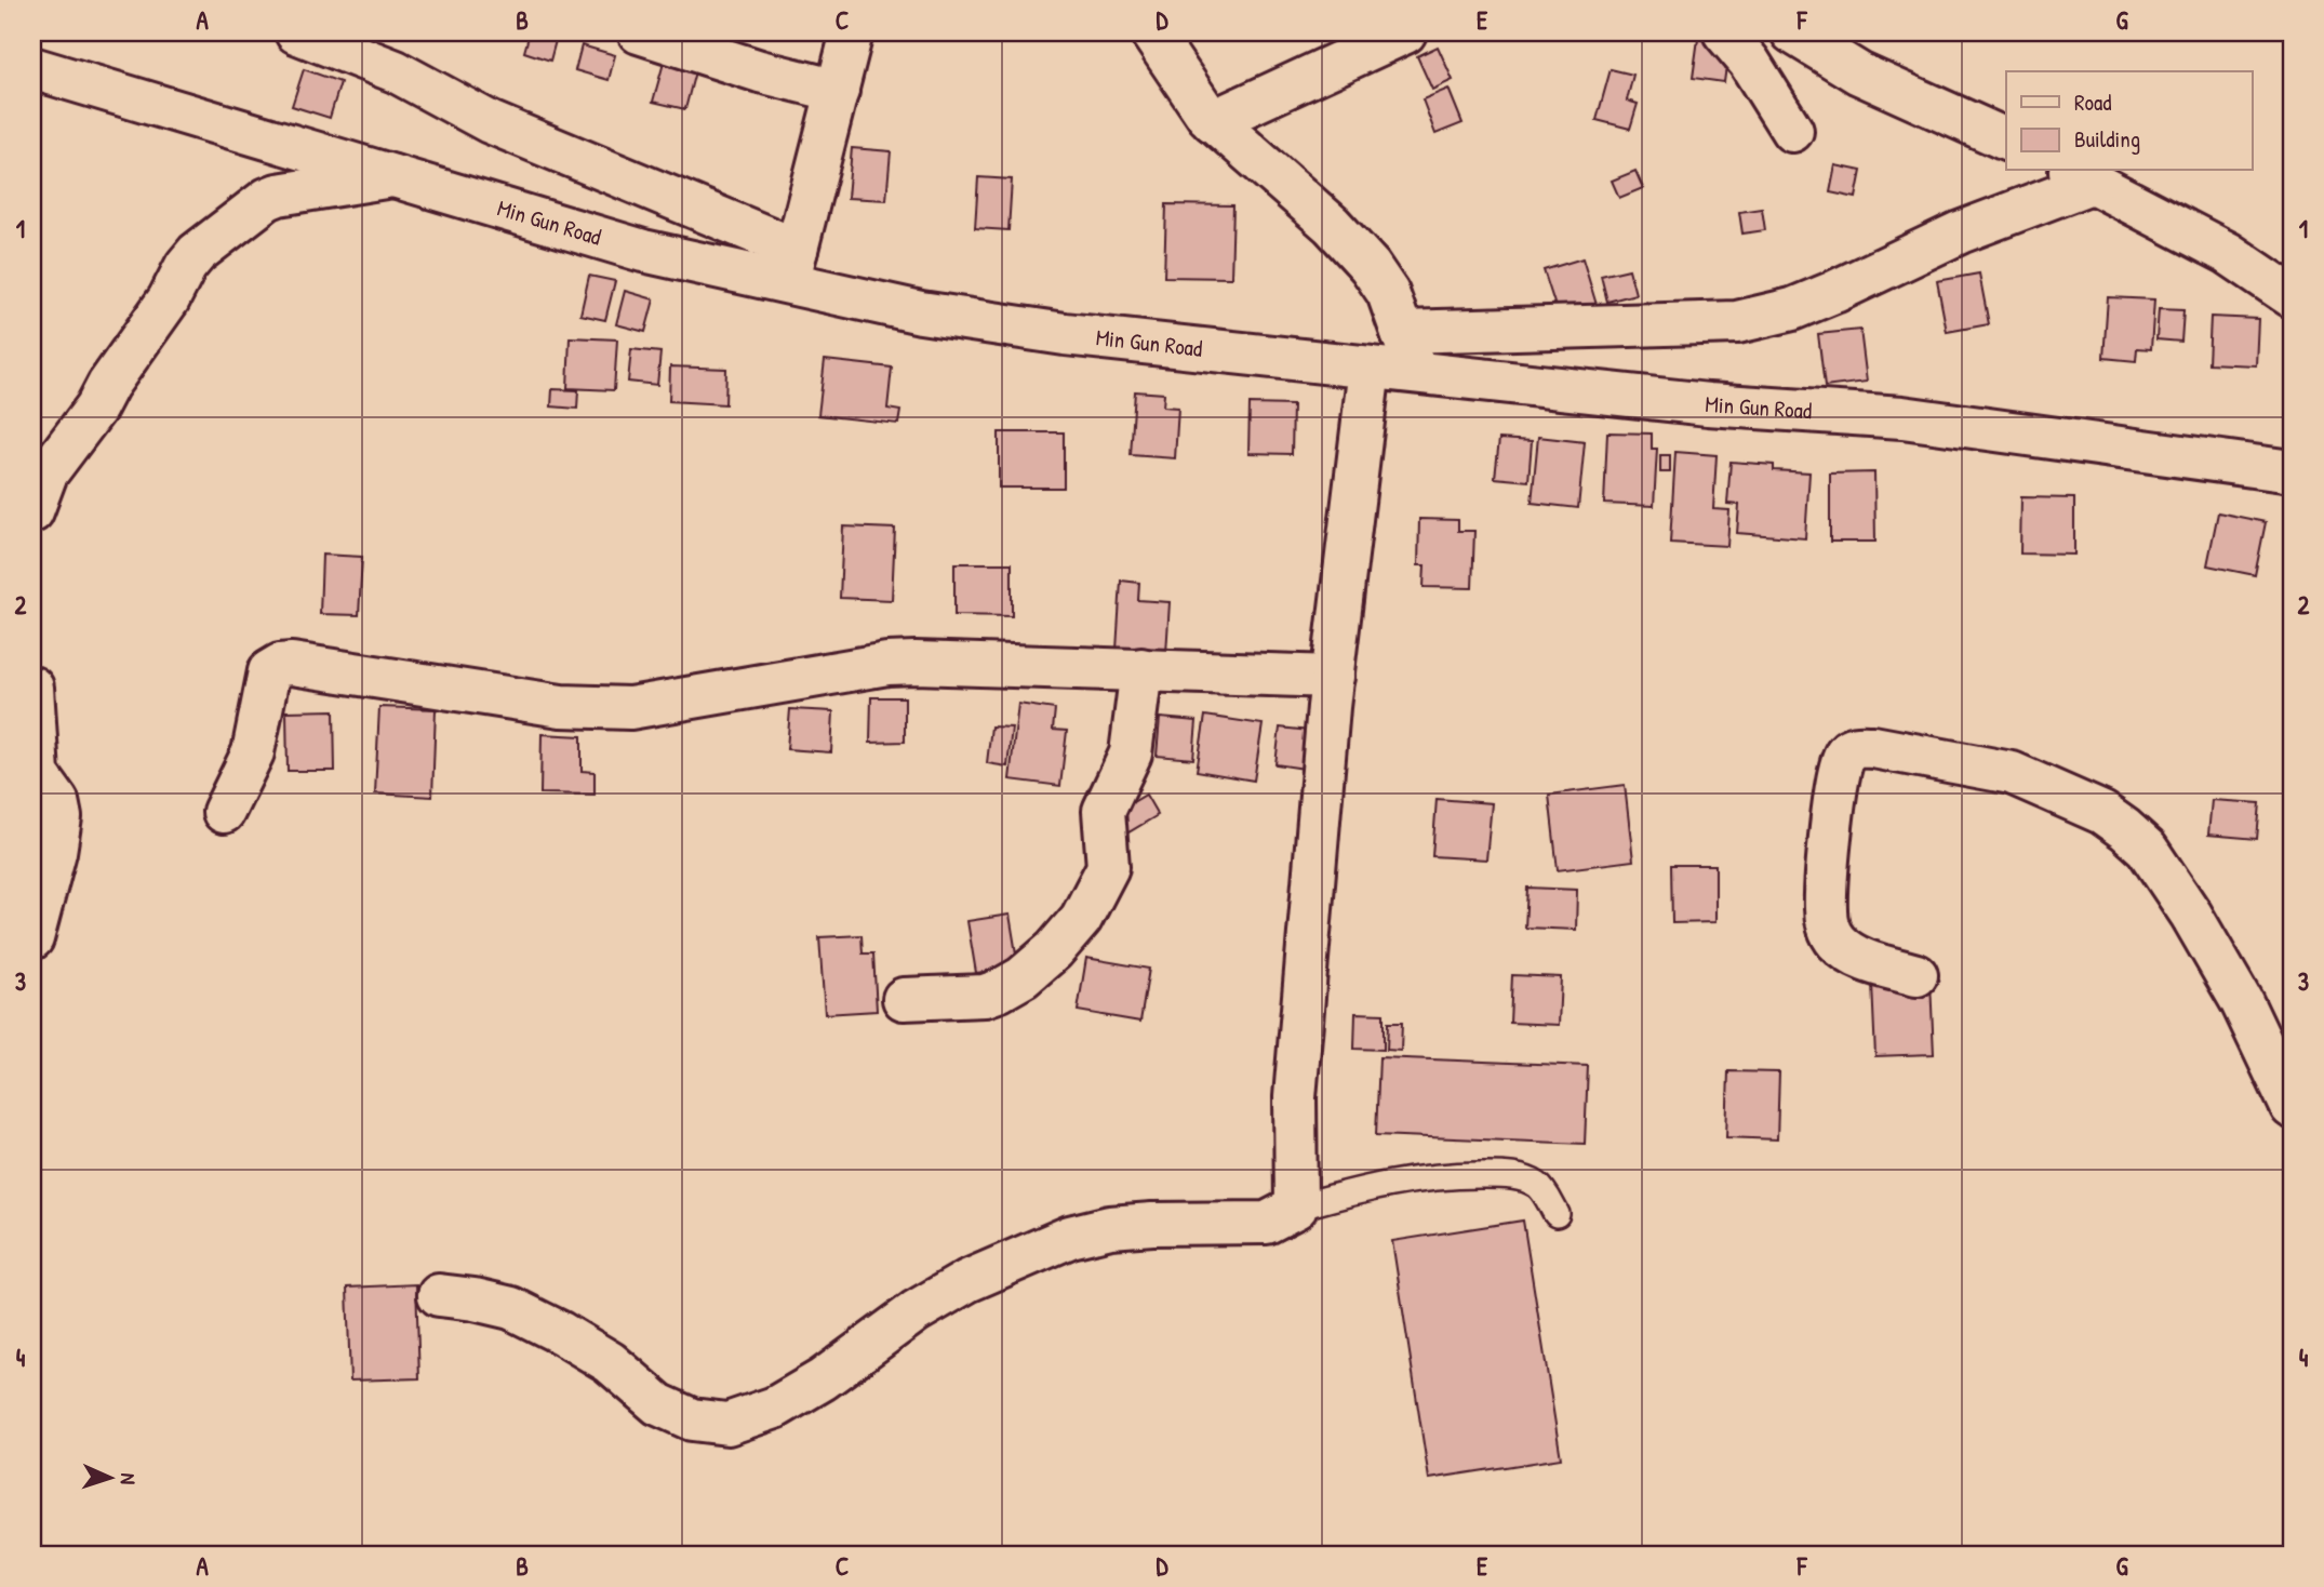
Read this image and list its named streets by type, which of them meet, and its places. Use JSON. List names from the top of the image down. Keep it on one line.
{"streets":{"street":["Min Gun Road"]},"legend":["Road","Building"],"north":"right","grid":{"columns":["A","B","C","D","E","F","G"],"rows":["1","2","3","4"]}}
